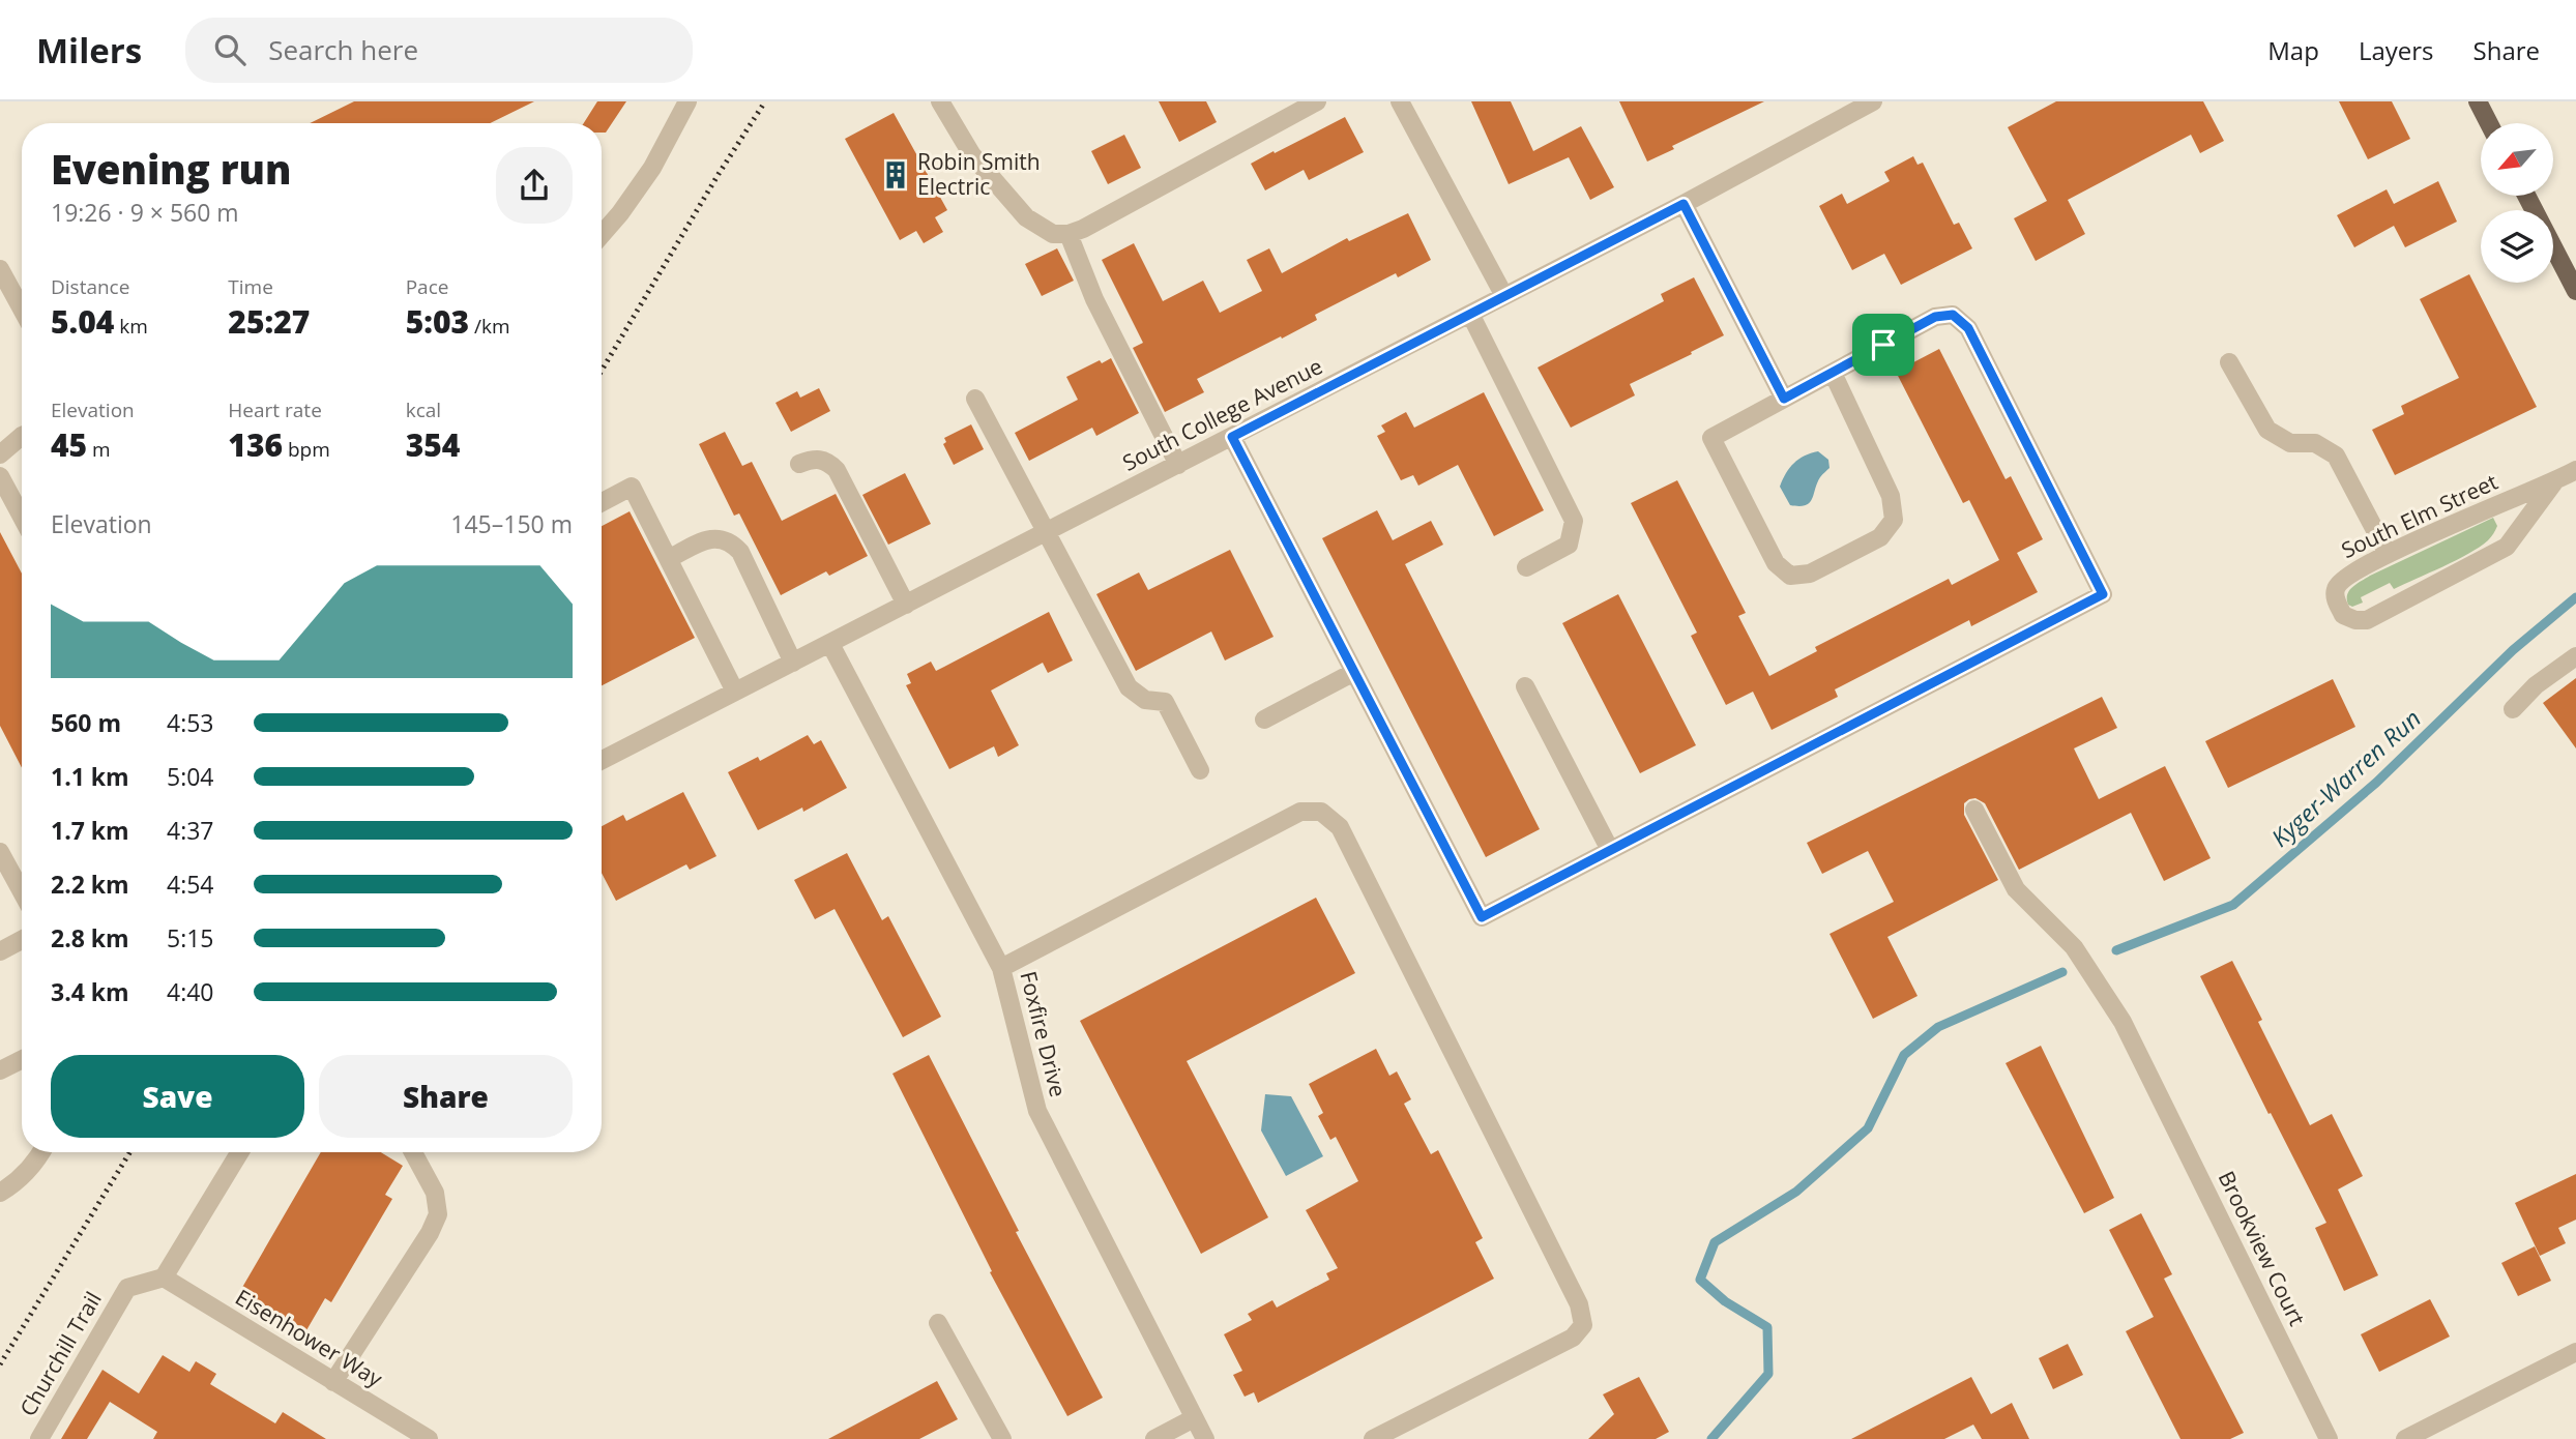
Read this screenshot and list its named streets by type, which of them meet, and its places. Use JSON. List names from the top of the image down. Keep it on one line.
{"streets":{"street":["South College Avenue","South Elm Street","Foxfire Drive","Brookview Court","Eisenhower Way","Churchill Trail"]},"crossings":[["South College Avenue","Foxfire Drive"],["Eisenhower Way","Churchill Trail"]],"water":["Kyger-Warren Run"],"places":{"building":["Robin Smith Electric"]},"north":"bottom left","page":{"header":"Milers","search":"Search here","nav":["Map","Layers","Share"],"heading":["Evening run","19:26 · 9 × 560 m"],"stats":[["Distance","5.04 km"],["Time","25:27"],["Pace","5:03 /km"],["Elevation","45 m"],["Heart rate","136 bpm"],["kcal","354"]],"chart":["Elevation","145–150 m"],"list":[{"name":"560 m","note":"4:53"},{"name":"1.1 km","note":"5:04"},{"name":"1.7 km","note":"4:37"},{"name":"2.2 km","note":"4:54"},{"name":"2.8 km","note":"5:15"},{"name":"3.4 km","note":"4:40"}],"buttons":["Save","Share"]}}
